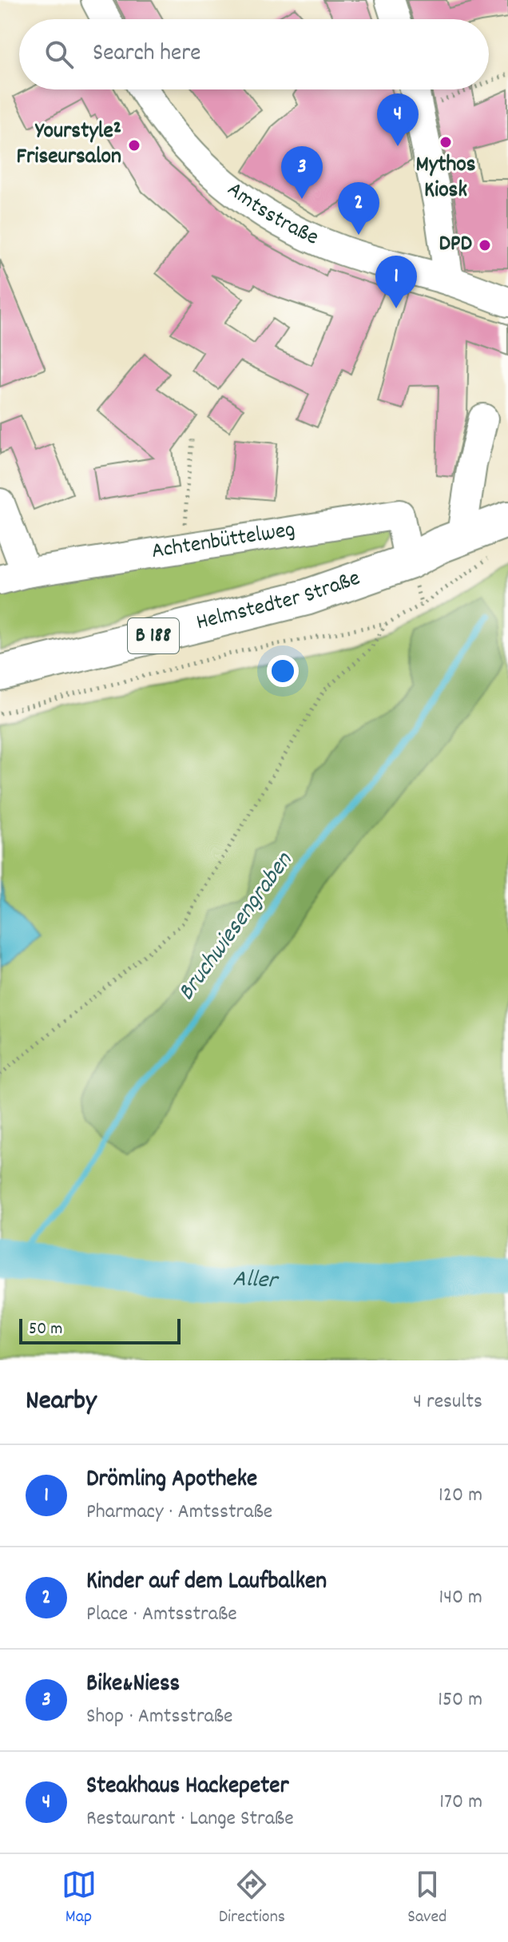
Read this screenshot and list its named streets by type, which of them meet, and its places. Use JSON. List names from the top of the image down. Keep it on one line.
{"streets":{"main road":["Helmstedter Straße","B 188"],"street":["Amtsstraße","Achtenbüttelweg"]},"crossings":[["Achtenbüttelweg","Helmstedter Straße"]],"water":["Bruchwiesengraben","Aller"],"places":["Mythos Kiosk","Yourstyle² Friseursalon","DPD"],"scale_bar":"50 m","page":{"search":"Search here","pins":["4","3","2","1"],"scale":"50 m","heading":["Nearby","4 results"],"list":[{"mark":"1","name":"Drömling Apotheke","note":"Pharmacy · Amtsstraße","value":"120 m"},{"mark":"2","name":"Kinder auf dem Laufbalken","note":"Place · Amtsstraße","value":"140 m"},{"mark":"3","name":"Bike&Niess","note":"Shop · Amtsstraße","value":"150 m"},{"mark":"4","name":"Steakhaus Hackepeter","note":"Restaurant · Lange Straße","value":"170 m"}],"nav":["Map","Directions","Saved"]}}
